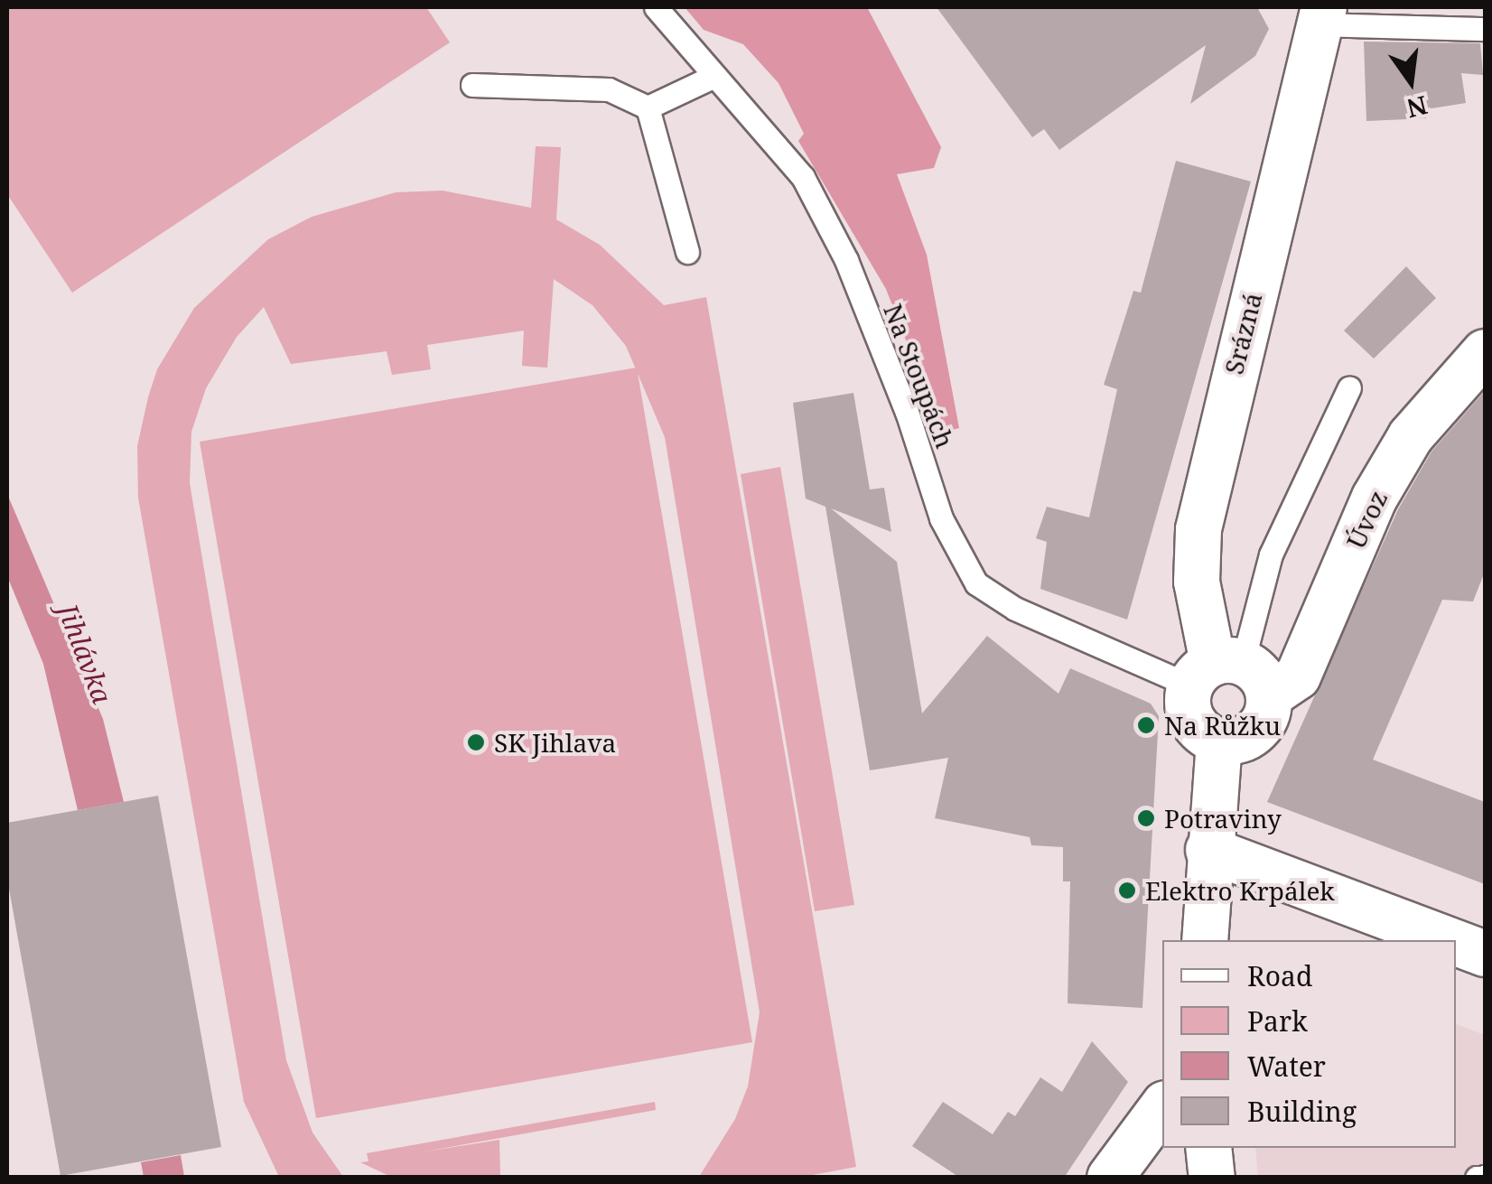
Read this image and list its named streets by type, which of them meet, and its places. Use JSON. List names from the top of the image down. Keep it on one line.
{"streets":{"street":["Srázná","Úvoz"],"lane":["Na Stoupách"]},"crossings":[["Srázná","Na Stoupách"],["Srázná","Úvoz"],["Na Stoupách","Úvoz"]],"water":["Jihlávka"],"places":["Na Růžku","SK Jihlava","Potraviny","Elektro Krpálek"],"legend":["Road","Park","Water","Building"],"north":"bottom"}
